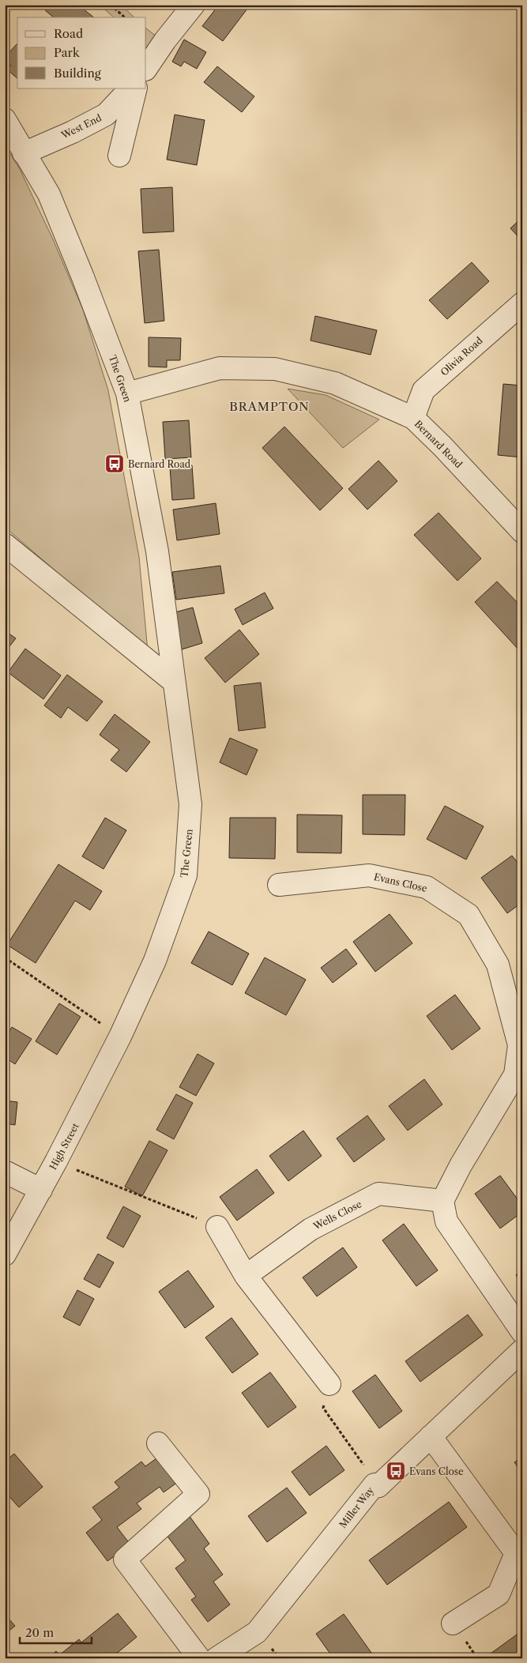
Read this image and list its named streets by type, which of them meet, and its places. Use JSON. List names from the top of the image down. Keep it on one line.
{"streets":{"street":["West End","Olivia Road","The Green","Bernard Road","Evans Close","High Street","Wells Close","Miller Way"]},"crossings":[["West End","The Green"],["Olivia Road","Bernard Road"],["The Green","Bernard Road"],["The Green","High Street"],["Evans Close","Wells Close"]],"districts":["BRAMPTON"],"places":{"bus stop":["Bernard Road","Evans Close"]},"legend":["Road","Park","Building"],"scale_bar":"20 m"}
